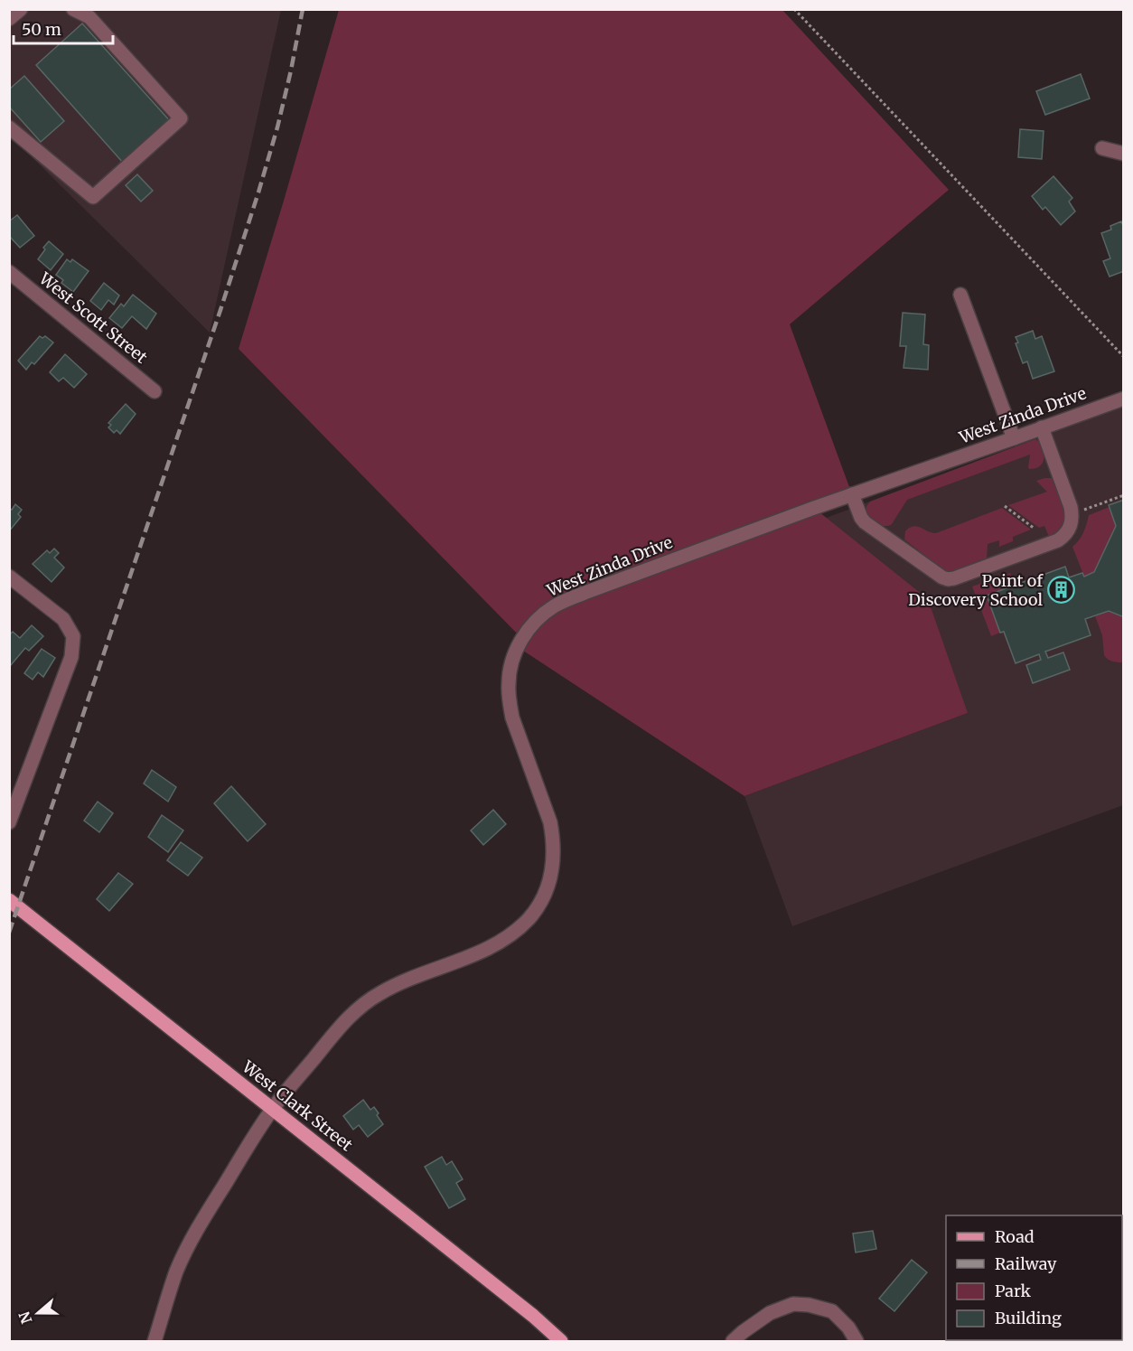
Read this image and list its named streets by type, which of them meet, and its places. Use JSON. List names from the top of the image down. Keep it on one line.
{"streets":{"main road":["West Clark Street"],"street":["West Scott Street","West Zinda Drive"]},"crossings":[["West Zinda Drive","West Clark Street"]],"places":{"building":["Point of Discovery School"]},"legend":["Road","Railway","Park","Building"],"scale_bar":"50 m","north":"left"}
